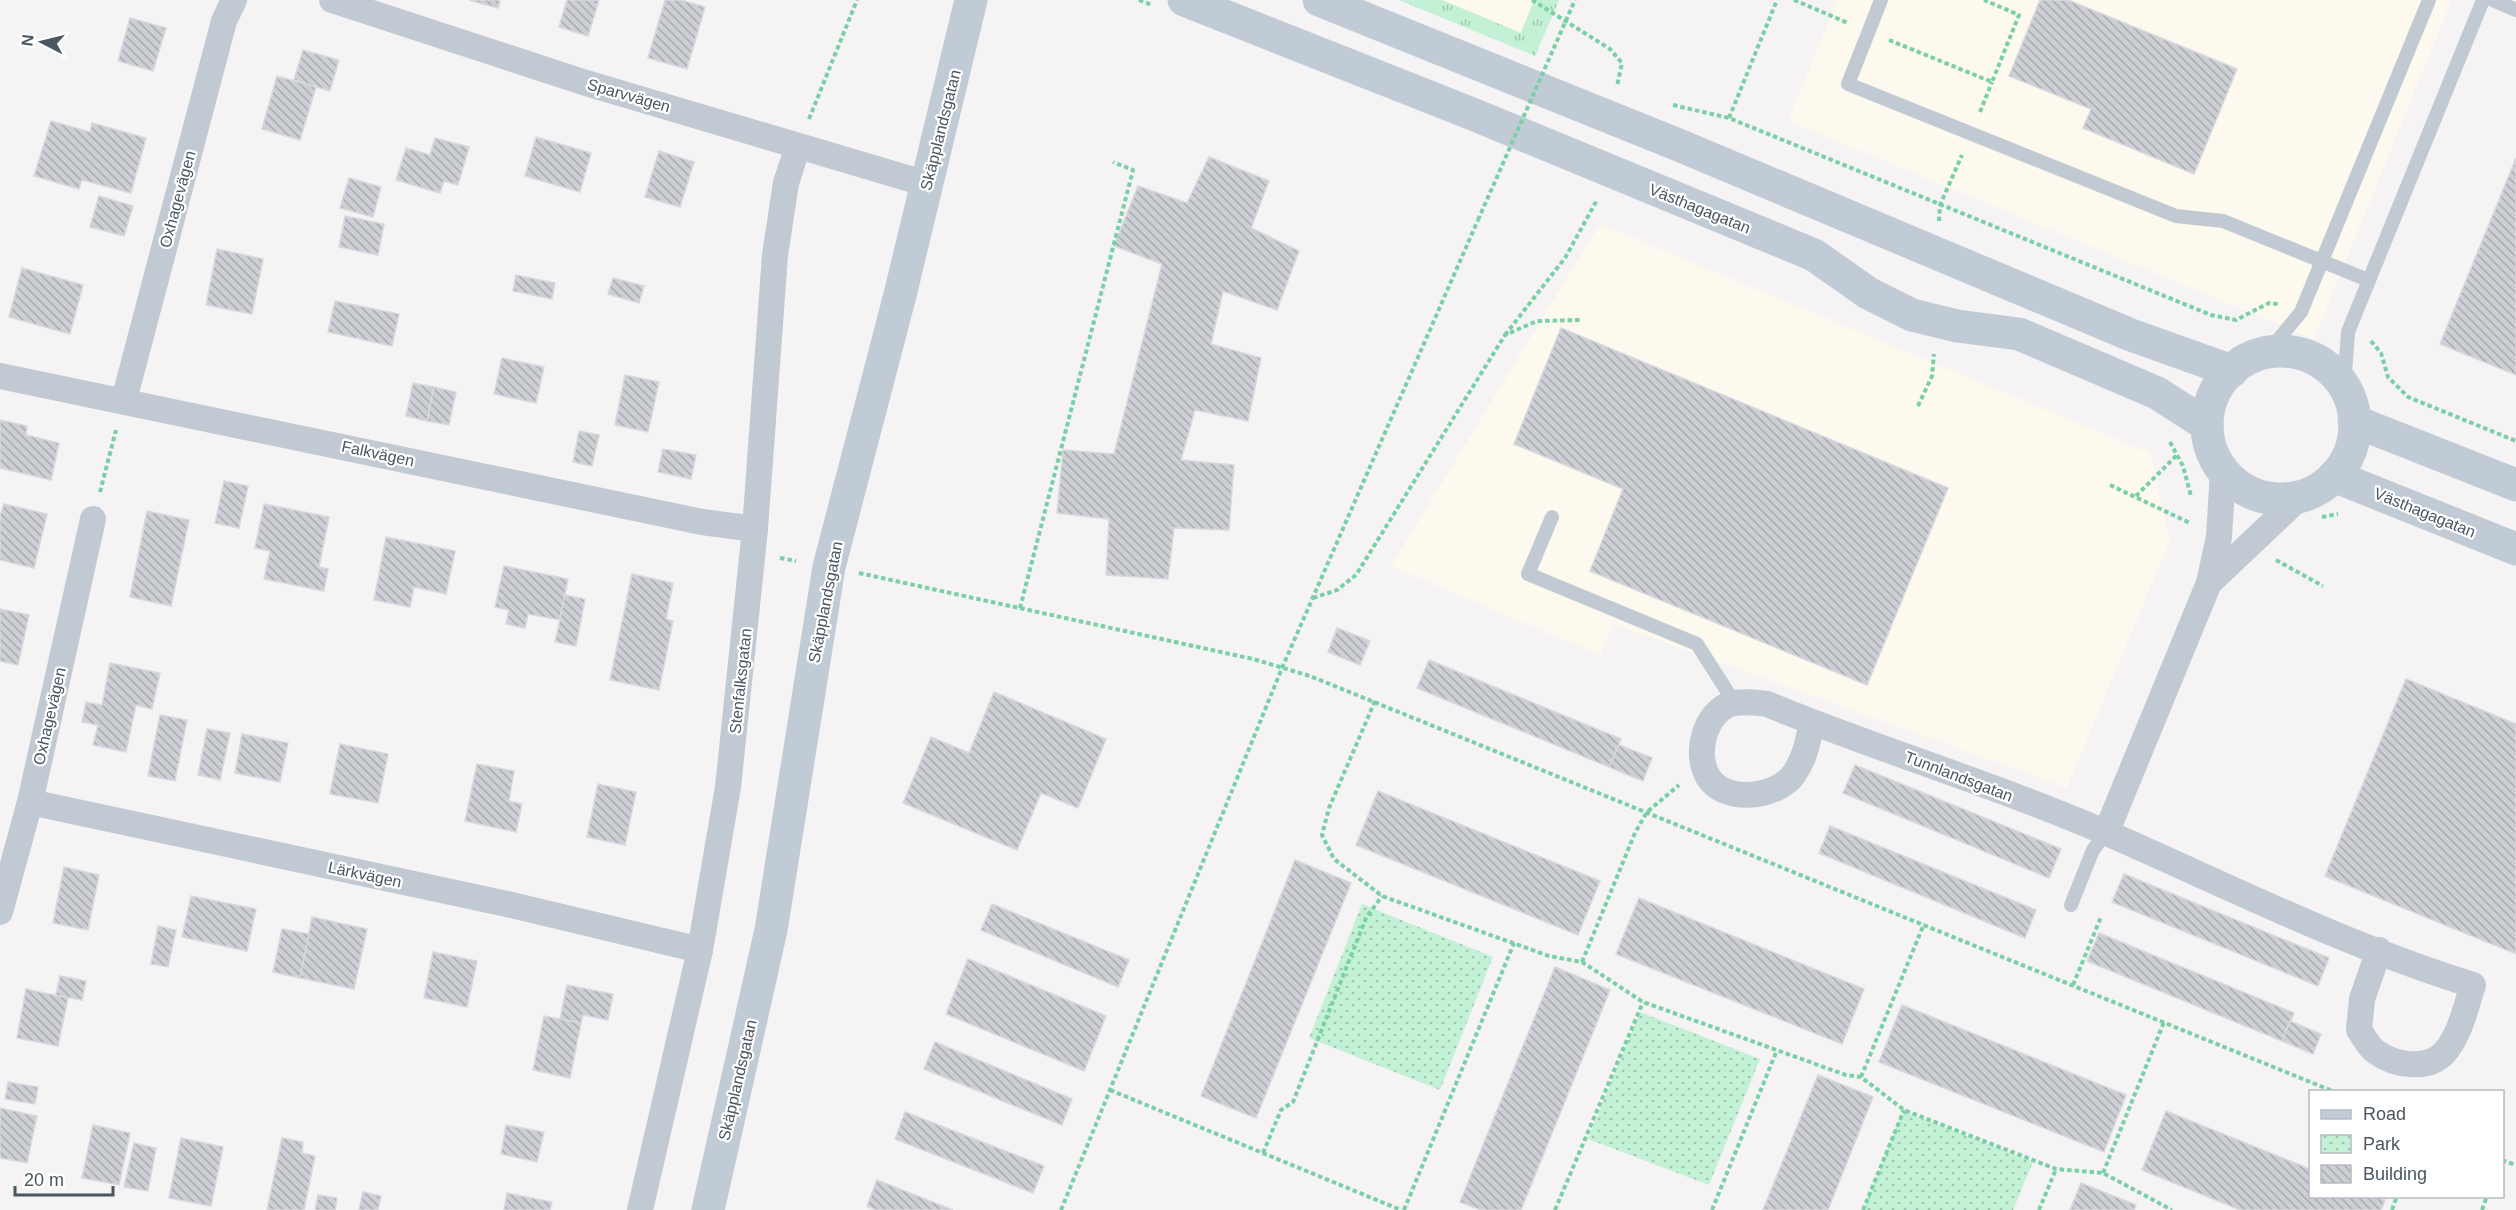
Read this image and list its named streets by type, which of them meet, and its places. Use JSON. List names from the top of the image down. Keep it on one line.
{"streets":{"main road":["Skäpplandsgatan","Västhagagatan"],"street":["Sparvvägen","Oxhagevägen","Falkvägen","Stenfalksgatan","Tunnlandsgatan","Lärkvägen"]},"crossings":[["Sparvvägen","Skäpplandsgatan"],["Sparvvägen","Stenfalksgatan"],["Oxhagevägen","Falkvägen"],["Oxhagevägen","Lärkvägen"],["Falkvägen","Stenfalksgatan"],["Stenfalksgatan","Lärkvägen"]],"legend":["Road","Park","Building"],"scale_bar":"20 m","north":"left"}
